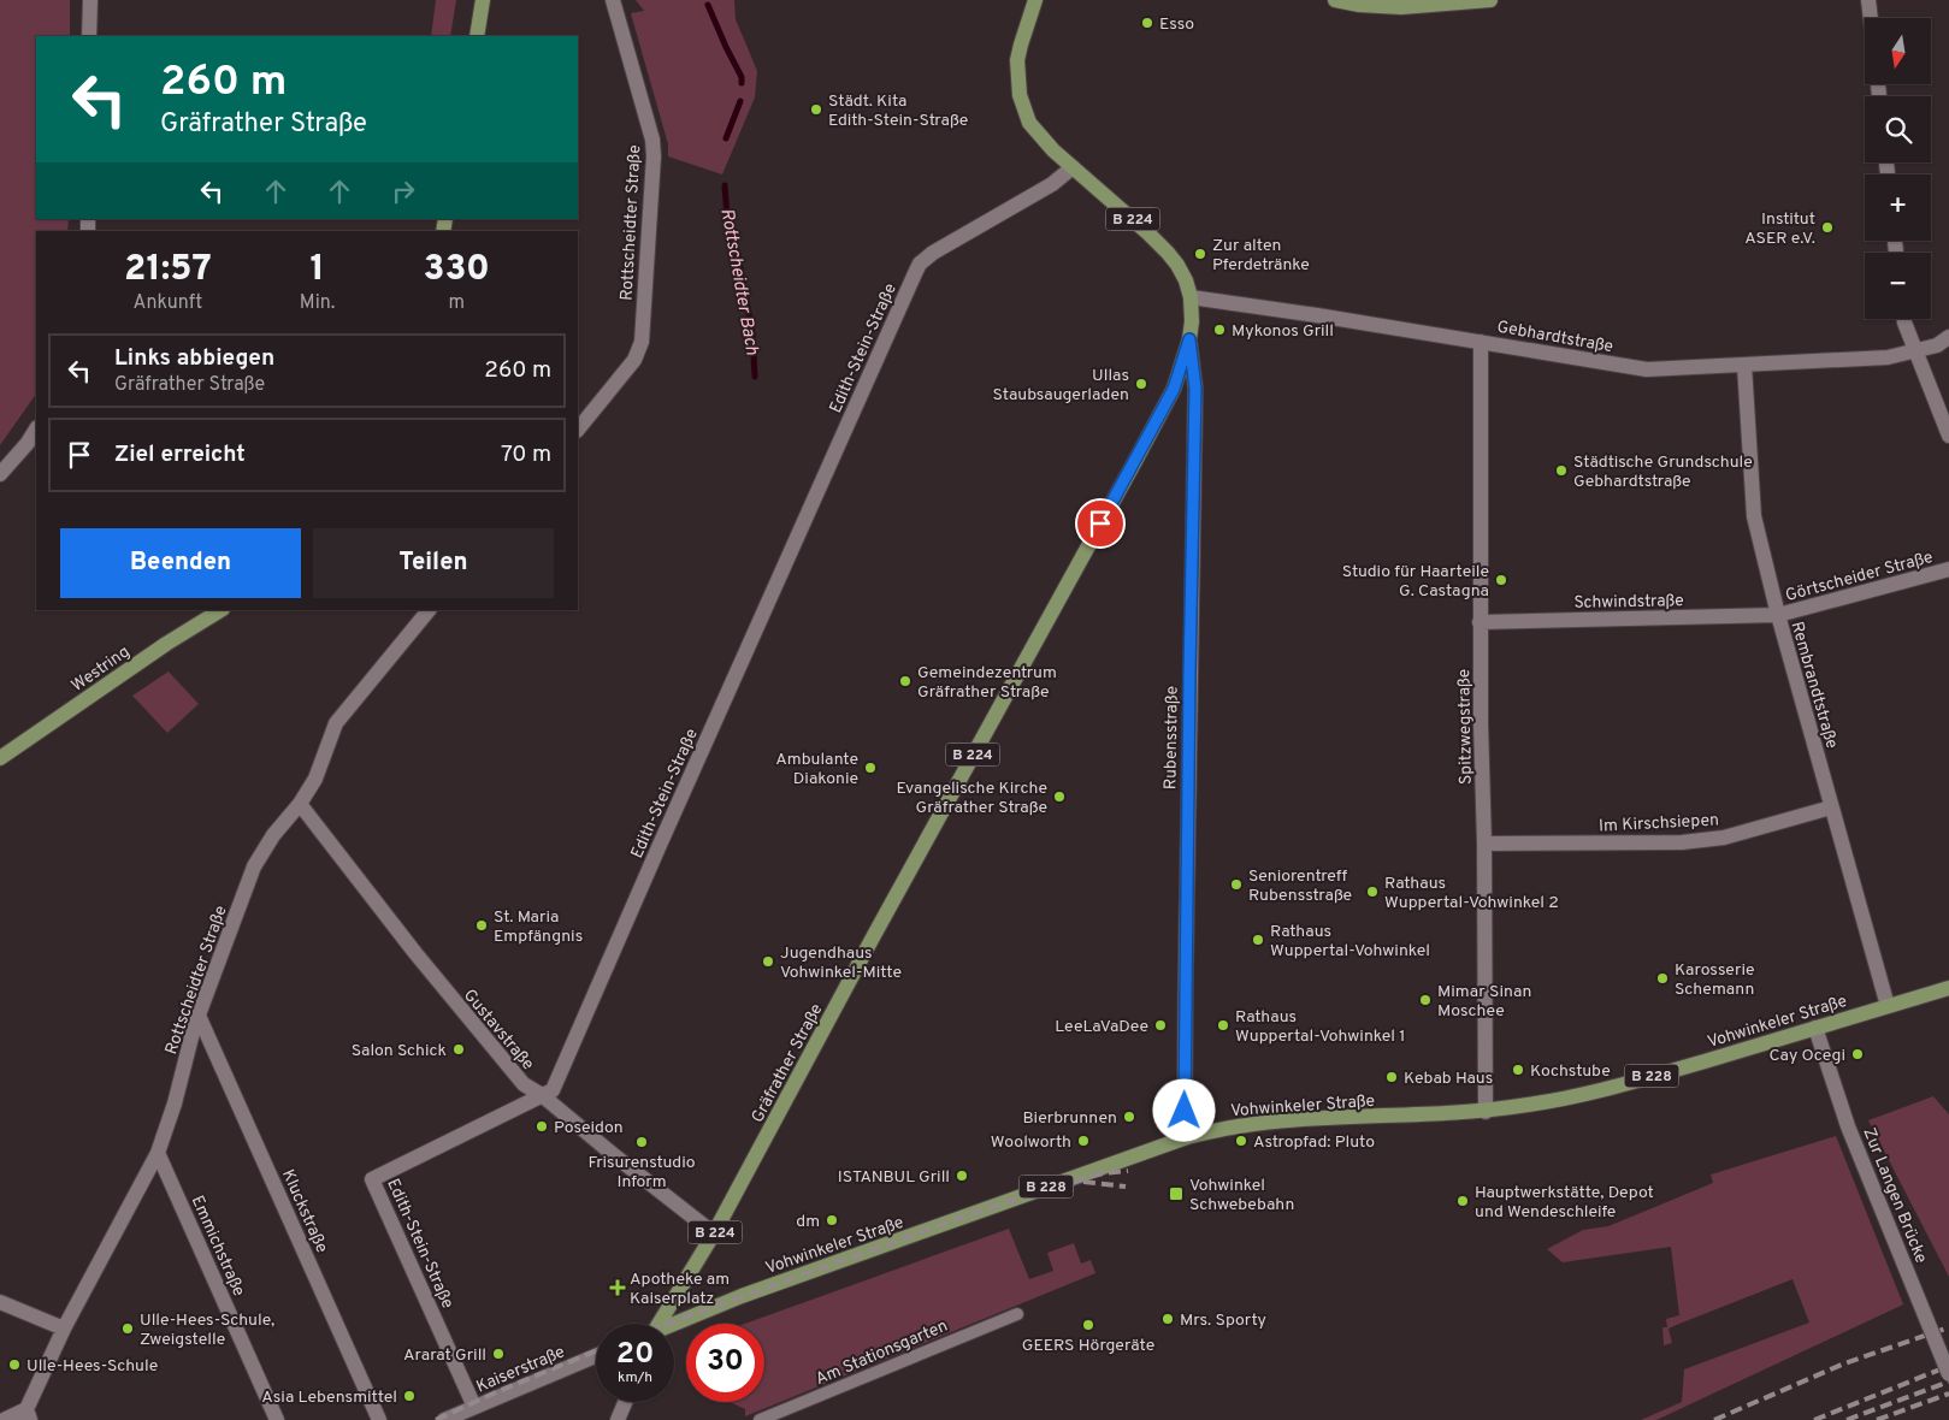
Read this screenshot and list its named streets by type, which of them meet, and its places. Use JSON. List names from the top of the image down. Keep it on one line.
{"streets":{"main road":["B 224","Westring","Vohwinkeler Straße","Gräfrather Straße","B 228"],"street":["Rottscheidter Straße","Gebhardtstraße","Edith-Stein-Straße","Görtscheider Straße","Schwindstraße","Rembrandtstraße","Spitzwegstraße","Rubensstraße","Im Kirschsiepen","Gustavstraße","Zur Langen Brücke","Kluckstraße","Emmichstraße","Am Stationsgarten","Kaiserstraße"]},"crossings":[["Rottscheidter Straße","Gustavstraße"],["Rottscheidter Straße","Kluckstraße"],["Rottscheidter Straße","Emmichstraße"],["Gebhardtstraße","Rembrandtstraße"],["Gebhardtstraße","Spitzwegstraße"],["Gebhardtstraße","Gräfrather Straße"],["Edith-Stein-Straße","Gustavstraße"],["Edith-Stein-Straße","Gräfrather Straße"],["Edith-Stein-Straße","Kaiserstraße"],["Görtscheider Straße","Schwindstraße"],["Görtscheider Straße","Rembrandtstraße"],["Schwindstraße","Rembrandtstraße"],["Schwindstraße","Spitzwegstraße"],["Rembrandtstraße","Im Kirschsiepen"],["Rembrandtstraße","Vohwinkeler Straße"],["Spitzwegstraße","Im Kirschsiepen"],["Spitzwegstraße","Vohwinkeler Straße"],["Rubensstraße","Vohwinkeler Straße"],["Rubensstraße","Gräfrather Straße"],["Vohwinkeler Straße","Zur Langen Brücke"],["Gustavstraße","Gräfrather Straße"]],"water":["Rottscheidter Bach"],"places":{"other":["Esso","Städt. Kita Edith-Stein-Straße","Institut ASER e.V.","Zur alten Pferdetränke","Mykonos Grill","Ullas Staubsaugerladen","Städtische Grundschule Gebhardtstraße","Studio für Haarteile G. Castagna","Gemeindezentrum Gräfrather Straße","Ambulante Diakonie","Evangelische Kirche Gräfrather Straße","Seniorentreff Rubensstraße","Rathaus Wuppertal-Vohwinkel 2","St. Maria Empfängnis","Rathaus Wuppertal-Vohwinkel","Jugendhaus Vohwinkel-Mitte","Karosserie Schemann","Mimar Sinan Moschee","LeeLaVaDee","Rathaus Wuppertal-Vohwinkel 1","Salon Schick","Cay Ocegi","Kochstube","Kebab Haus","Bierbrunnen","Poseidon","Woolworth","Astropfad: Pluto","Frisurenstudio Inform","ISTANBUL Grill","Hauptwerkstätte, Depot und Wendeschleife","dm","Mrs. Sporty","GEERS Hörgeräte","Ulle-Hees-Schule, Zweigstelle","Ararat Grill","Ulle-Hees-Schule","Asia Lebensmittel"],"transit":["Vohwinkel Schwebebahn"],"health":["Apotheke am Kaiserplatz"]},"north":"bottom","page":{"map_buttons":["+","−"],"turn":["260 m","Gräfrather Straße"],"eta":["21:57","Ankunft","1","Min.","330","m"],"list":[{"name":"Links abbiegen","note":"Gräfrather Straße","value":"260 m"},{"name":"Ziel erreicht","value":"70 m"}],"buttons":["Beenden","Teilen"],"speed":"20 km/h","limit":"30"}}
